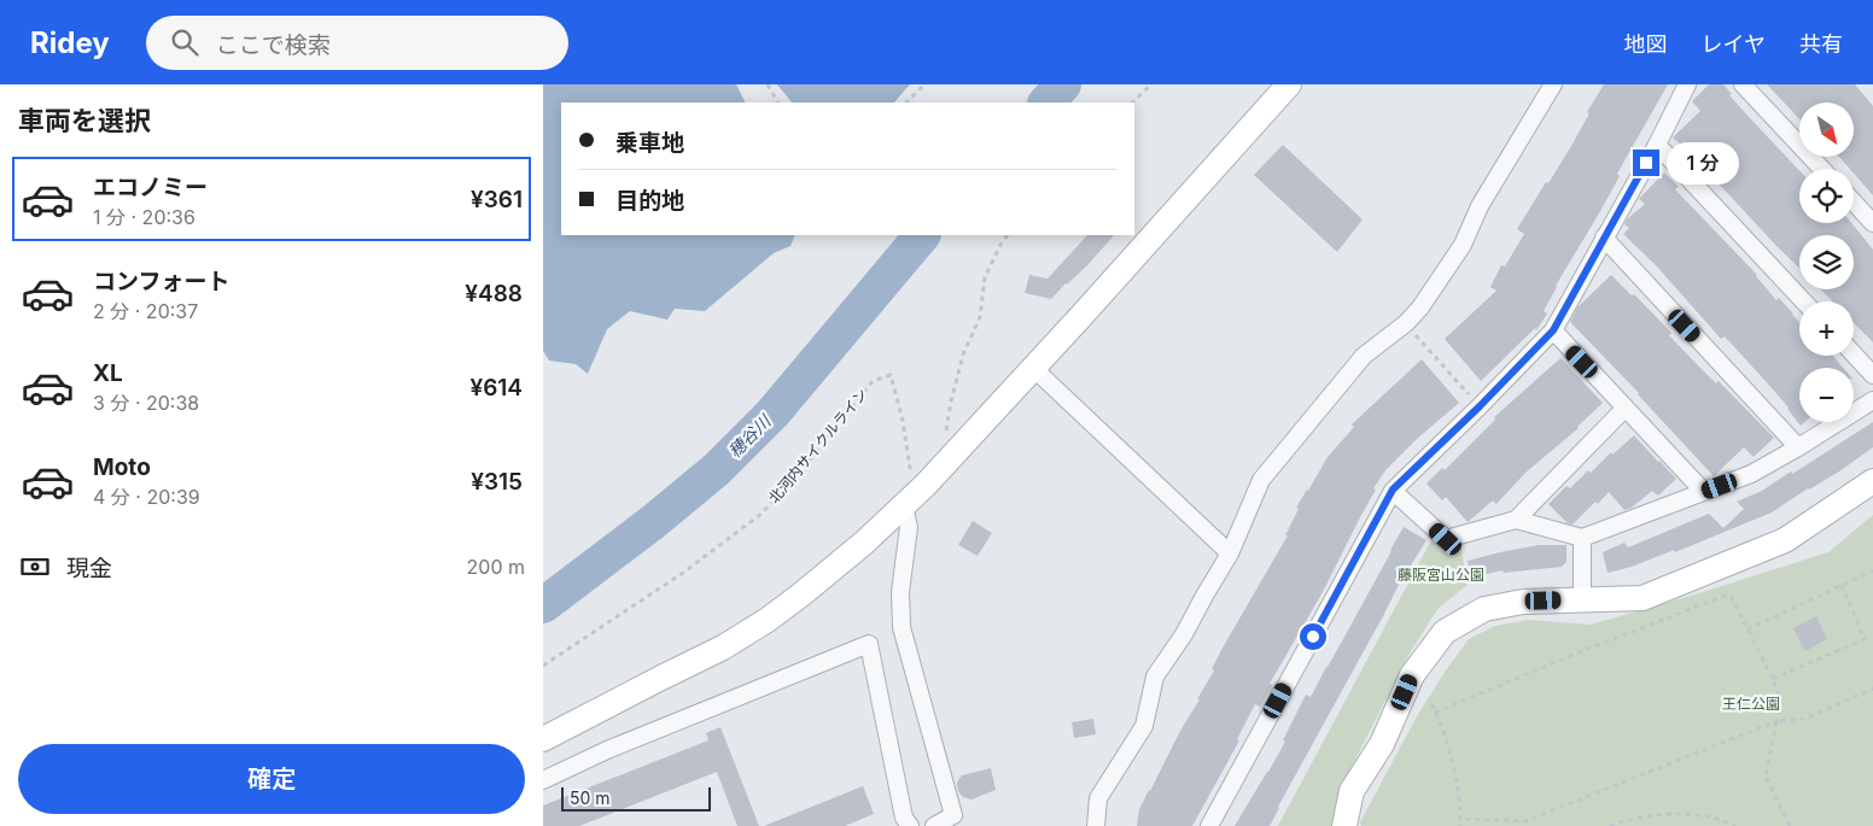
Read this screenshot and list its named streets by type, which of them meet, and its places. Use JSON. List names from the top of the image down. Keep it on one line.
{"streets":{"path":["北河内サイクルライン"]},"water":["穂谷川"],"parks":["藤阪宮山公園","王仁公園"],"scale_bar":"50 m","north":"bottom right","page":{"header":"Ridey","search":"ここで検索","nav":["地図","レイヤ","共有"],"heading":"車両を選択","map_buttons":["+","−"],"banner":["乗車地","目的地"],"bubble":"1 分","list":[{"name":"エコノミー","note":"1 分 · 20:36","value":"¥361"},{"name":"コンフォート","note":"2 分 · 20:37","value":"¥488"},{"name":"XL","note":"3 分 · 20:38","value":"¥614"},{"name":"Moto","note":"4 分 · 20:39","value":"¥315"}],"pay":["現金","200 m"],"buttons":"確定","scale":"50 m"}}
